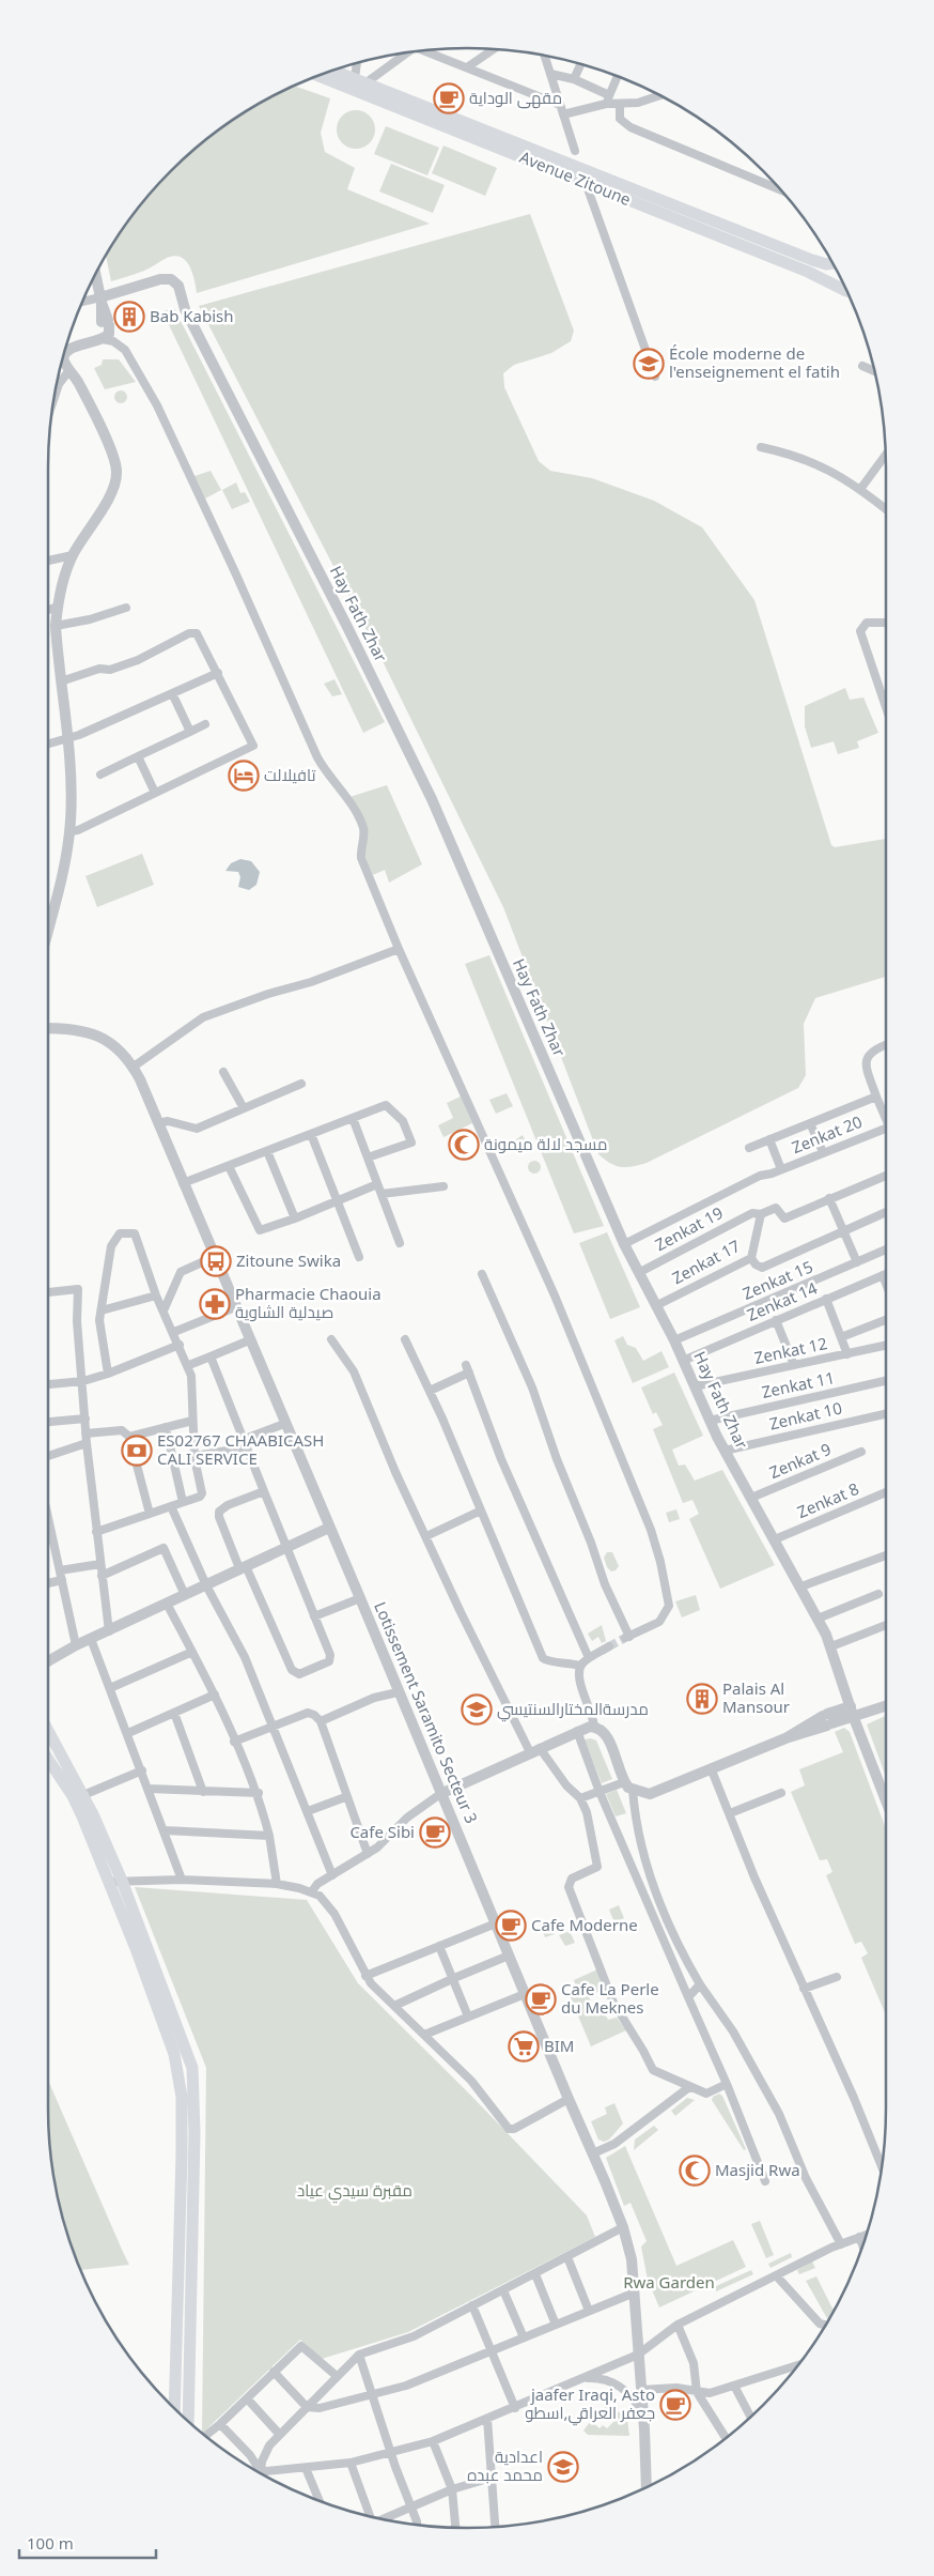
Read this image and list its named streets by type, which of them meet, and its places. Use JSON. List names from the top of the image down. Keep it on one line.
{"streets":{"main road":["Avenue Zitoune"],"street":["Hay Fath Zhar","Zenkat 20","Zenkat 19","Zenkat 17","Zenkat 15","Zenkat 14","Zenkat 12","Zenkat 11","Zenkat 10","Zenkat 9","Zenkat 8","Lotissement Saramito Secteur 3"]},"crossings":[["Hay Fath Zhar","Zenkat 20"],["Hay Fath Zhar","Zenkat 19"],["Hay Fath Zhar","Zenkat 17"],["Hay Fath Zhar","Zenkat 15"],["Hay Fath Zhar","Zenkat 14"],["Hay Fath Zhar","Zenkat 12"],["Hay Fath Zhar","Zenkat 11"],["Hay Fath Zhar","Zenkat 10"],["Hay Fath Zhar","Zenkat 9"],["Hay Fath Zhar","Zenkat 8"],["Zenkat 19","Zenkat 17"]],"parks":["مقبرة سيدي عياد","Rwa Garden"],"places":{"cafe":["مقهى الوداية","Cafe Sibi","Cafe Moderne","Cafe La Perle du Meknes","jaafer Iraqi, Asto جعفر العراقي,اسطو"],"building":["Bab Kabish","Palais Al Mansour"],"school or university":["École moderne de l'enseignement el fatih","مدرسةالمختارالسنتيسي","اعدادية محمد عبده"],"hotel":["تافيلالت"],"mosque":["مسجد لالة ميمونة","Masjid Rwa"],"bus stop":["Zitoune Swika"],"pharmacy":["Pharmacie Chaouia صيدلية الشاوية"],"bank":["ES02767 CHAABICASH CALI SERVICE"],"supermarket":["BIM"]},"scale_bar":"100 m"}
